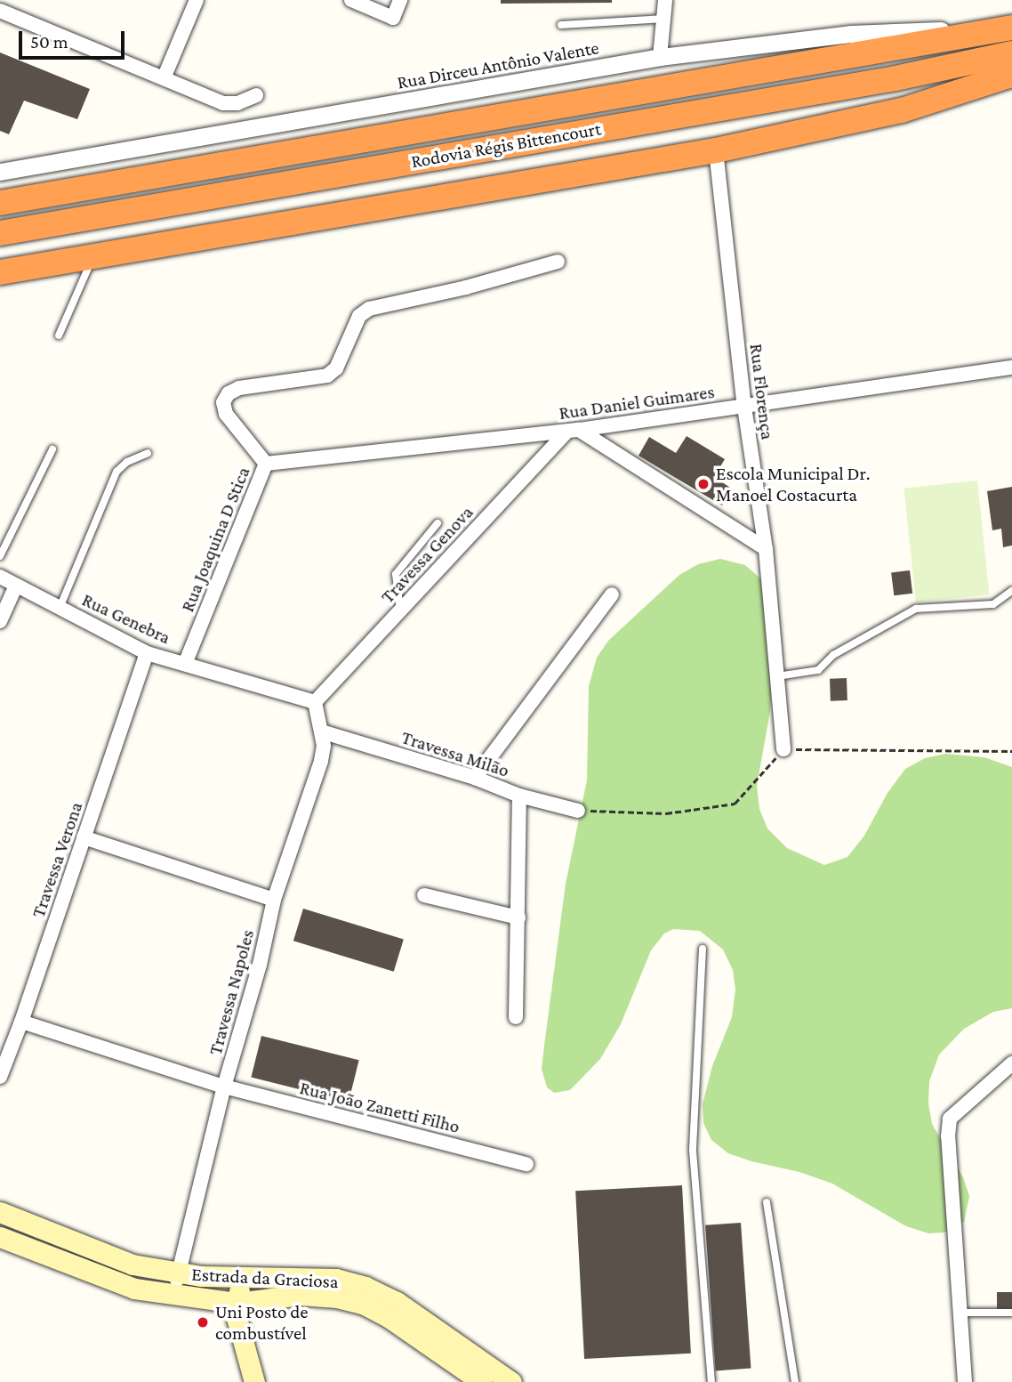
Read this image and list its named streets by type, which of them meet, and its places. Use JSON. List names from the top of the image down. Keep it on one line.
{"streets":{"highway":["Rodovia Régis Bittencourt"],"main road":["Estrada da Graciosa"],"street":["Rua Dirceu Antônio Valente","Rua Florença","Rua Daniel Guimares","Rua Joaquina D Stica","Travessa Genova","Rua Genebra","Travessa Milão","Travessa Verona","Travessa Napoles","Rua João Zanetti Filho"]},"crossings":[["Rua Dirceu Antônio Valente","Rodovia Régis Bittencourt"],["Rua Florença","Rua Daniel Guimares"],["Rua Daniel Guimares","Rua Joaquina D Stica"],["Rua Daniel Guimares","Travessa Genova"],["Rua Joaquina D Stica","Rua Genebra"],["Travessa Genova","Rua Genebra"],["Travessa Genova","Travessa Napoles"],["Rua Genebra","Travessa Verona"],["Rua Genebra","Travessa Napoles"],["Travessa Milão","Travessa Napoles"],["Travessa Verona","Rua João Zanetti Filho"],["Travessa Napoles","Rua João Zanetti Filho"],["Travessa Napoles","Estrada da Graciosa"]],"places":["Escola Municipal Dr. Manoel Costacurta","Uni Posto de combustível"],"scale_bar":"50 m"}
